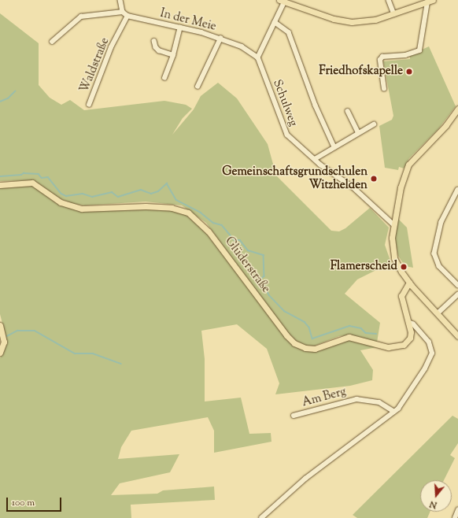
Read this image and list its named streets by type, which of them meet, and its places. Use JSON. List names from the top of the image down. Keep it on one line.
{"streets":{"main road":["Glüderstraße"],"street":["In der Meie","Waldstraße","Schulweg","Am Berg"]},"crossings":[["In der Meie","Waldstraße"],["In der Meie","Schulweg"]],"places":["Friedhofskapelle","Gemeinschaftsgrundschulen Witzhelden","Flamerscheid"],"scale_bar":"100 m","north":"bottom"}
